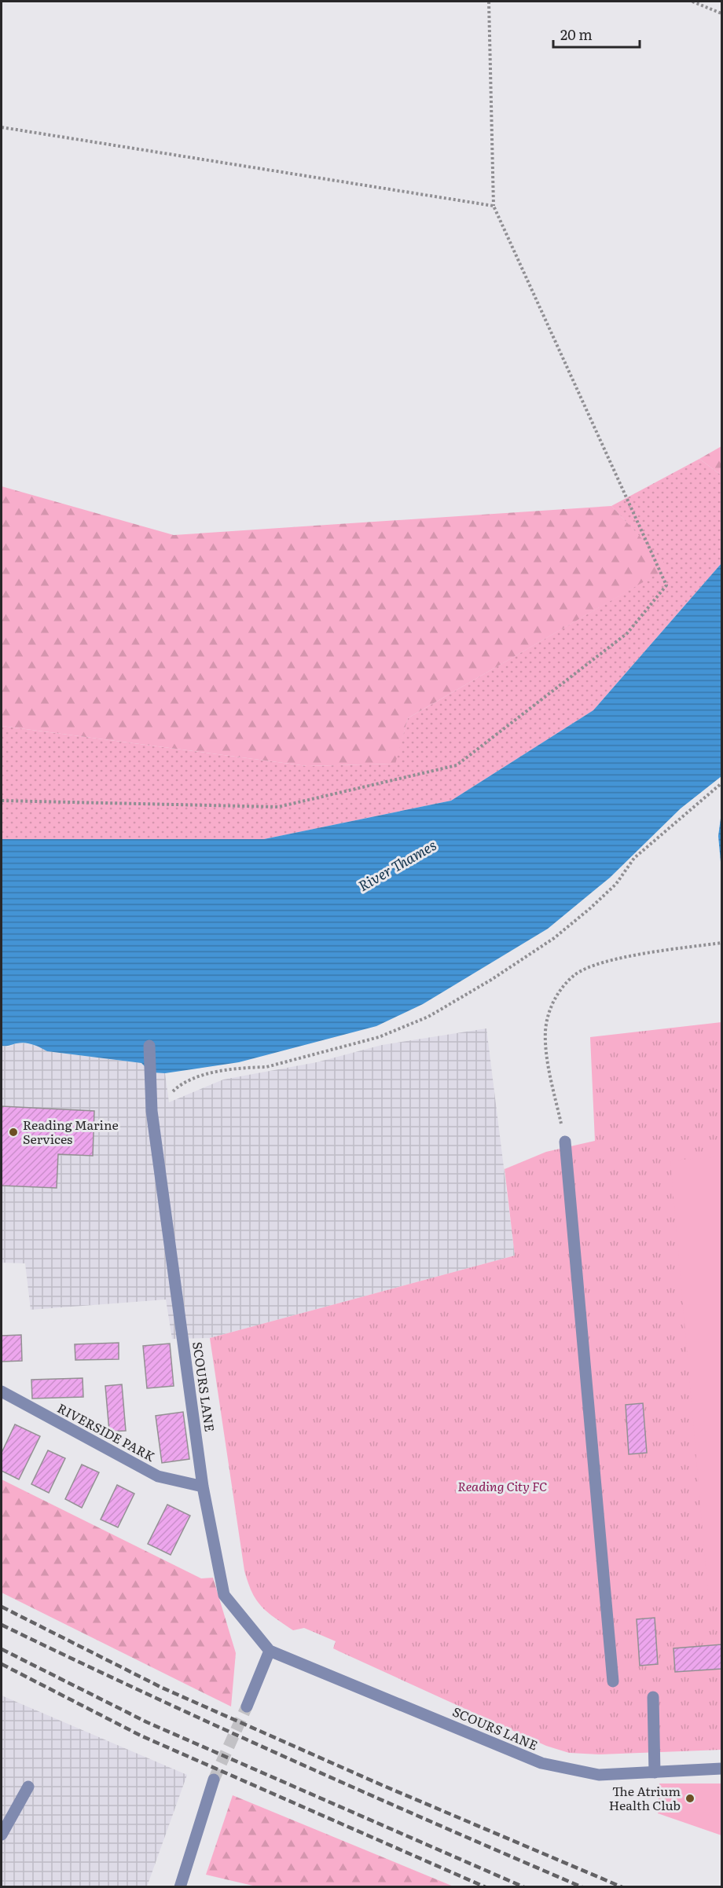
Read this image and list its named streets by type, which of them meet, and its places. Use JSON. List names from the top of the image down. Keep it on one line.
{"streets":{"street":["SCOURS LANE","RIVERSIDE PARK"]},"crossings":[["SCOURS LANE","RIVERSIDE PARK"]],"water":["River Thames"],"parks":["Reading City FC"],"places":["Reading Marine Services","The Atrium Health Club"],"scale_bar":"20 m"}
